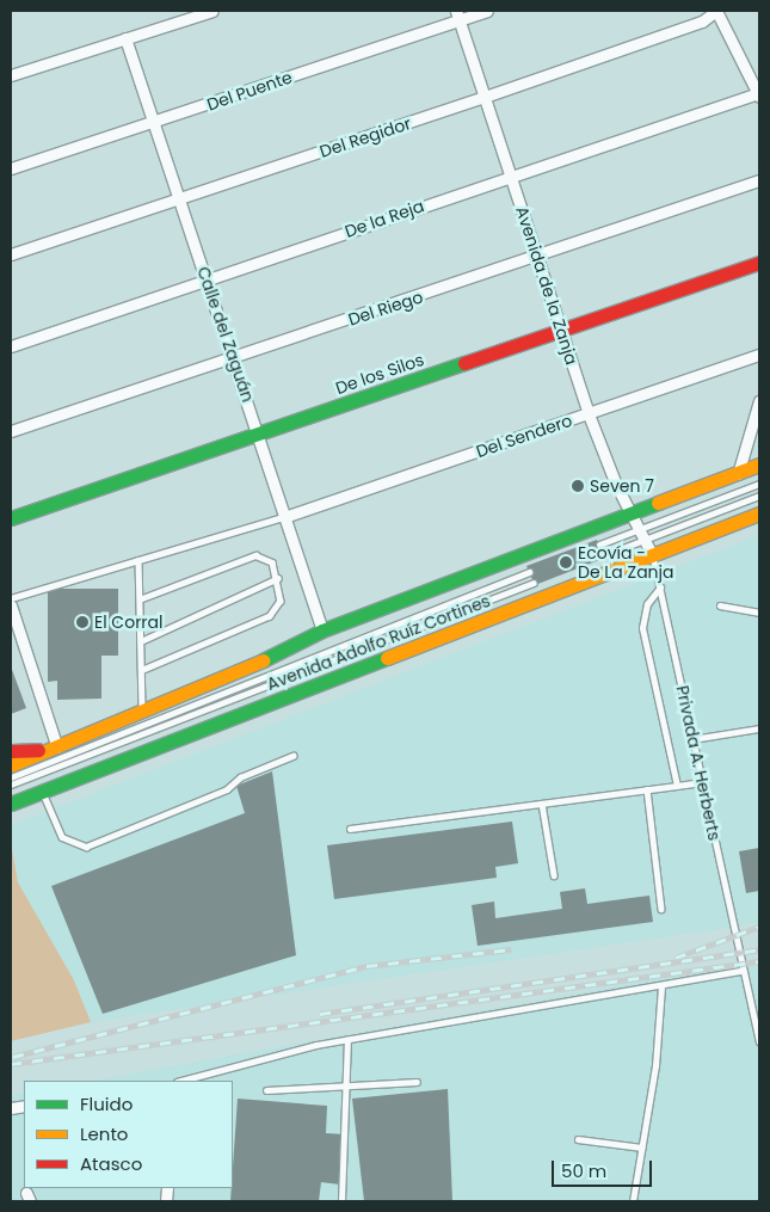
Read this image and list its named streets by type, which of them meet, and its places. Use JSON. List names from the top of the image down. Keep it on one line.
{"streets":{"main road":["De los Silos","Avenida Adolfo Ruíz Cortines"],"street":["Del Puente","Del Regidor","De la Reja","Avenida de la Zanja","Del Riego","Calle del Zaguán","Del Sendero"],"lane":["Privada A. Herberts"]},"crossings":[["Del Puente","Avenida de la Zanja"],["Del Puente","Calle del Zaguán"],["Del Regidor","Avenida de la Zanja"],["Del Regidor","Calle del Zaguán"],["De la Reja","Avenida de la Zanja"],["De la Reja","Calle del Zaguán"],["Avenida de la Zanja","Del Riego"],["Avenida de la Zanja","De los Silos"],["Avenida de la Zanja","Del Sendero"],["Avenida de la Zanja","Avenida Adolfo Ruíz Cortines"],["Avenida de la Zanja","Privada A. Herberts"],["Del Riego","Calle del Zaguán"],["Calle del Zaguán","De los Silos"],["Calle del Zaguán","Del Sendero"],["Calle del Zaguán","Avenida Adolfo Ruíz Cortines"],["Avenida Adolfo Ruíz Cortines","Privada A. Herberts"]],"places":["Seven 7","Ecovía - De La Zanja","El Corral"],"legend":["Fluido","Lento","Atasco"],"scale_bar":"50 m"}
